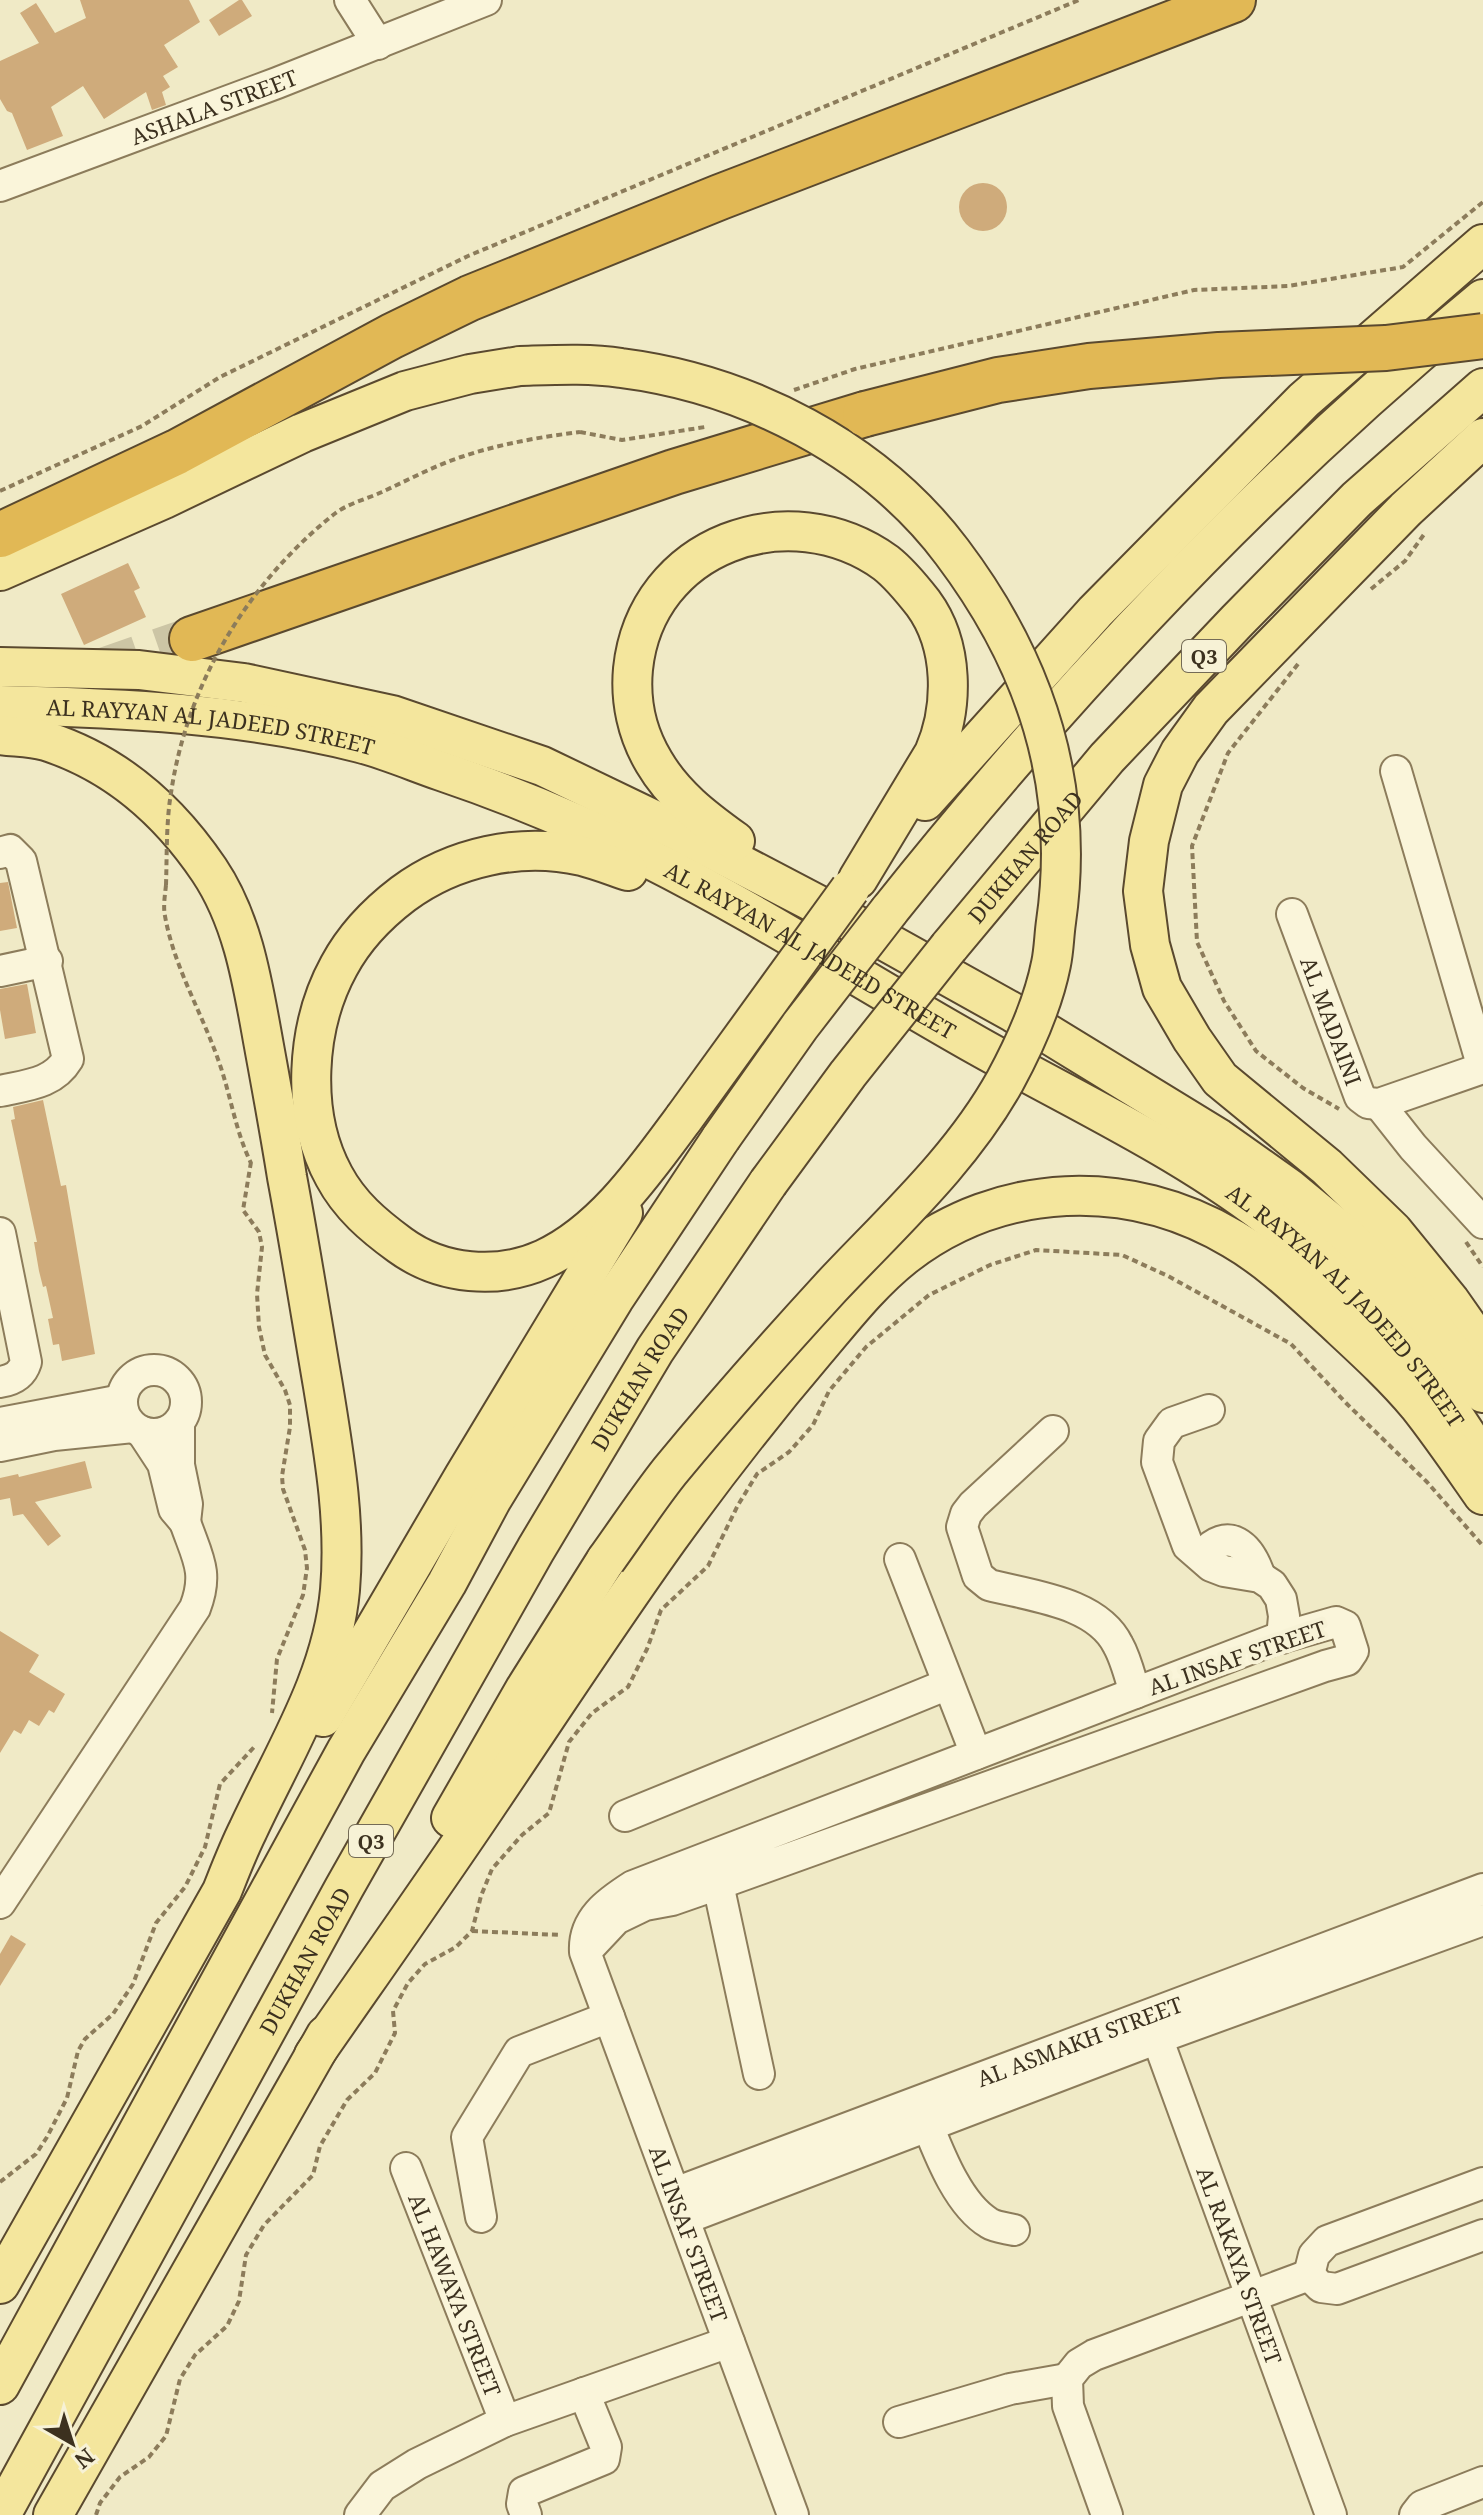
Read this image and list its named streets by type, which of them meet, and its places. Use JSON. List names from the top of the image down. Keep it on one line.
{"streets":{"main road":["Q3","AL RAYYAN AL JADEED STREET","DUKHAN ROAD"],"street":["ASHALA STREET","AL MADAINI","AL INSAF STREET","AL ASMAKH STREET","AL RAKAYA STREET","AL HAWAYA STREET"]},"crossings":[["AL INSAF STREET","AL ASMAKH STREET"],["AL INSAF STREET","AL HAWAYA STREET"],["AL ASMAKH STREET","AL RAKAYA STREET"]],"north":"bottom right"}
